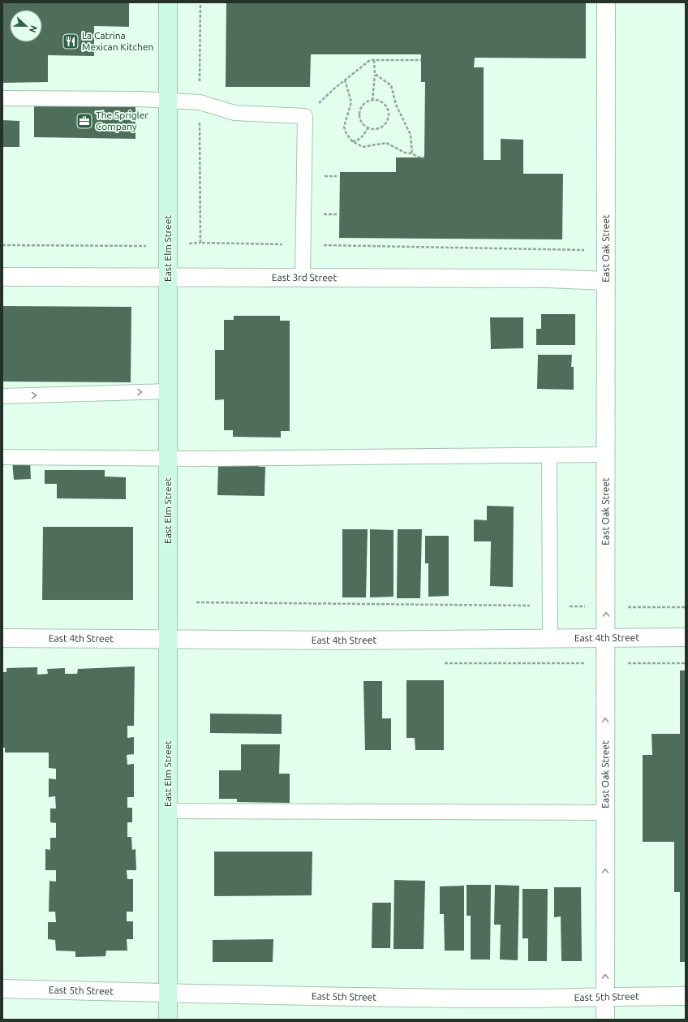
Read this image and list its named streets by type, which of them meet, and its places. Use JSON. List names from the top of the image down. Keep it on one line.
{"streets":{"main road":["East Elm Street"],"street":["East Oak Street","East 3rd Street","East 4th Street","East 5th Street"]},"crossings":[["East Elm Street","East 3rd Street"],["East Elm Street","East 4th Street"],["East Elm Street","East 5th Street"],["East Oak Street","East 3rd Street"],["East Oak Street","East 4th Street"],["East Oak Street","East 5th Street"]],"one_way":["East Oak Street"],"places":{"restaurant":["La Catrina Mexican Kitchen"],"office":["The Sprigler Company"]},"north":"right"}
